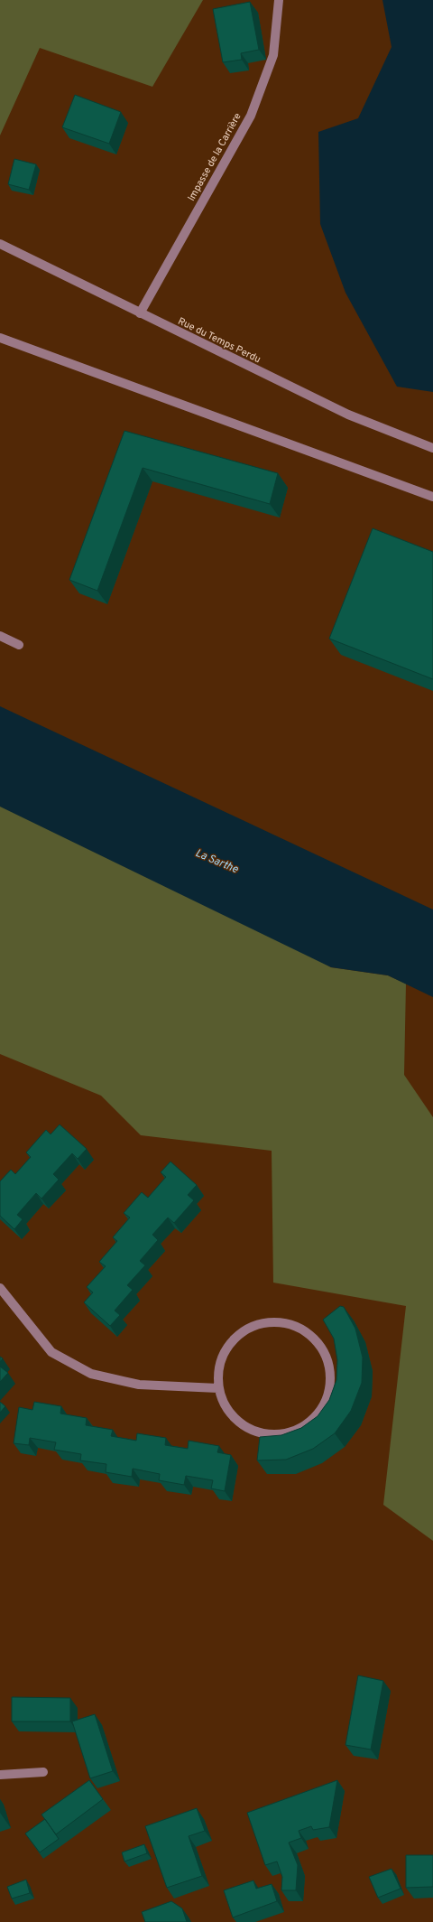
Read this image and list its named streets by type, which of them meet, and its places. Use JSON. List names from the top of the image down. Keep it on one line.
{"streets":{"street":["Impasse de la Carrière","Rue du Temps Perdu"]},"crossings":[["Impasse de la Carrière","Rue du Temps Perdu"]],"water":["La Sarthe"]}
